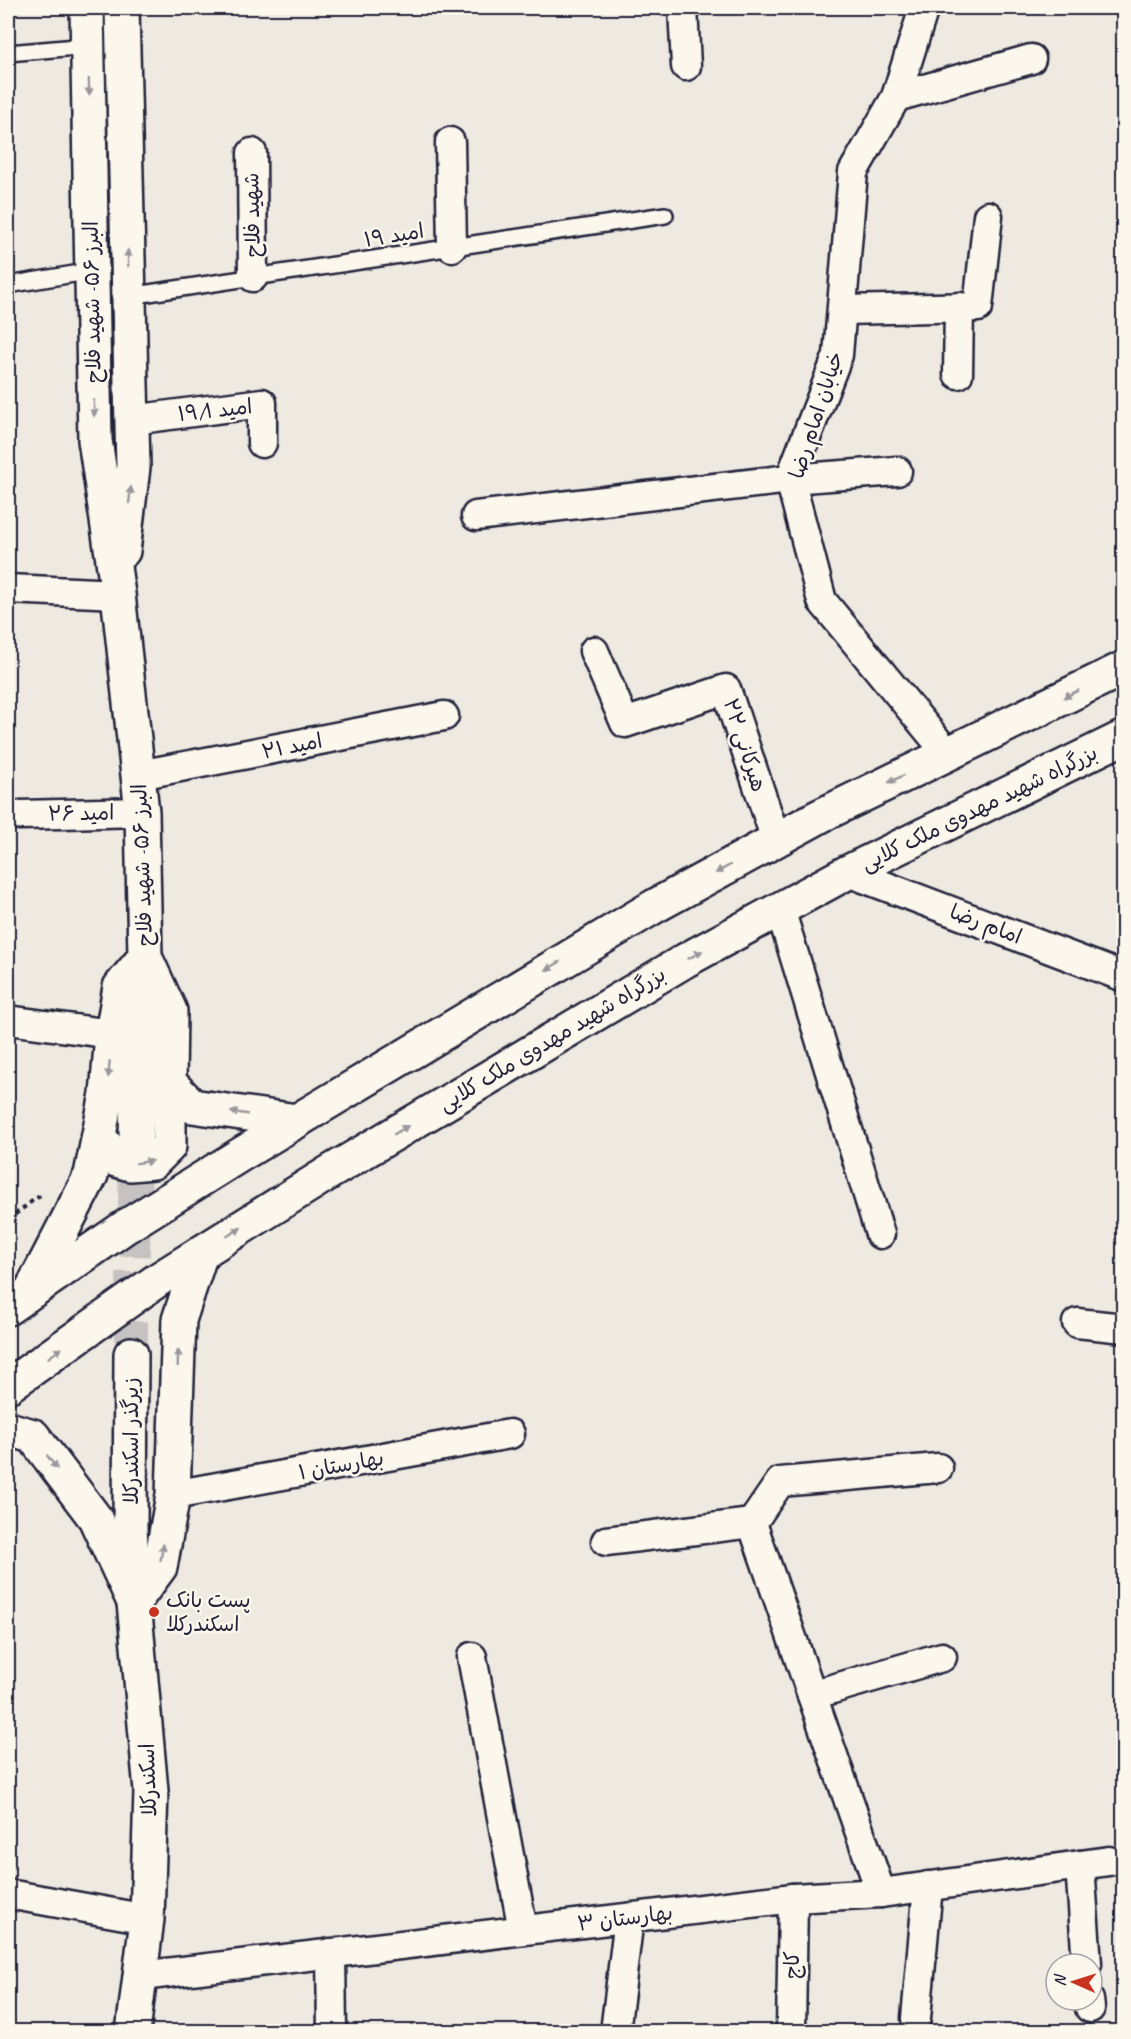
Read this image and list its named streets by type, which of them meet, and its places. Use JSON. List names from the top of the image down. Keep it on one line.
{"streets":{"main road":["البرز ۵۶- شهید فلاح","بزرگراه شهید مهدوی ملک کلایی","زیرگذر اسکندرکلا","اسکندرکلا"],"street":["شهید فلاح","امید ۱۹/۱","خیابان امام رضا","هیرکانی ۲۲","امید ۲۱","امید ۲۶","امام رضا","بهارستان ۱","بهارستان ۳","کاج"],"lane":["امید ۱۹"]},"crossings":[["شهید فلاح","امید ۱۹"],["امید ۱۹","البرز ۵۶- شهید فلاح"],["البرز ۵۶- شهید فلاح","امید ۱۹/۱"],["البرز ۵۶- شهید فلاح","امید ۲۱"],["البرز ۵۶- شهید فلاح","امید ۲۶"],["بزرگراه شهید مهدوی ملک کلایی","امام رضا"],["زیرگذر اسکندرکلا","اسکندرکلا"],["اسکندرکلا","بهارستان ۳"],["بهارستان ۳","کاج"]],"places":["پست بانک اسکندرکلا"],"north":"left"}
